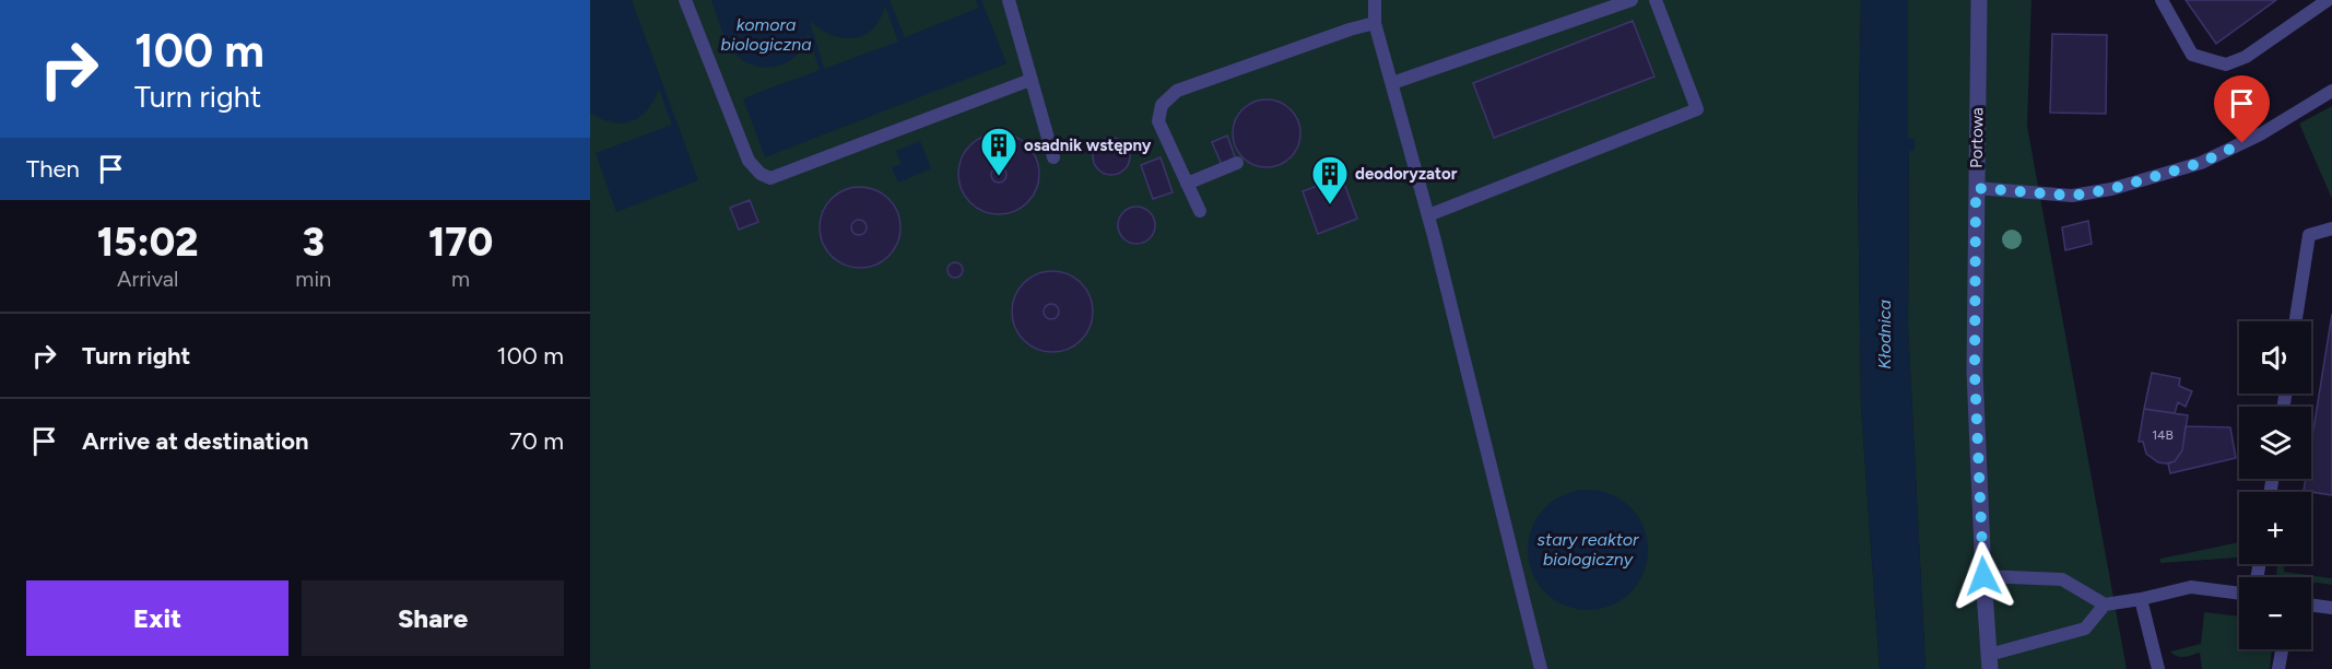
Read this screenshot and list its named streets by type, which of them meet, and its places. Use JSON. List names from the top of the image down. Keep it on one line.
{"streets":{"street":["Portowa"]},"water":["komora biologiczna","Kłodnica","stary reaktor biologiczny"],"places":{"building":["osadnik wstępny","deodoryzator"]},"house_numbers":["14B"],"page":{"turn":["100 m","Turn right"],"then":"Then","eta":["15:02","Arrival","3","min","170","m"],"list":[{"name":"Turn right","value":"100 m"},{"name":"Arrive at destination","value":"70 m"}],"map_buttons":["+","−"],"buttons":["Exit","Share"]}}
